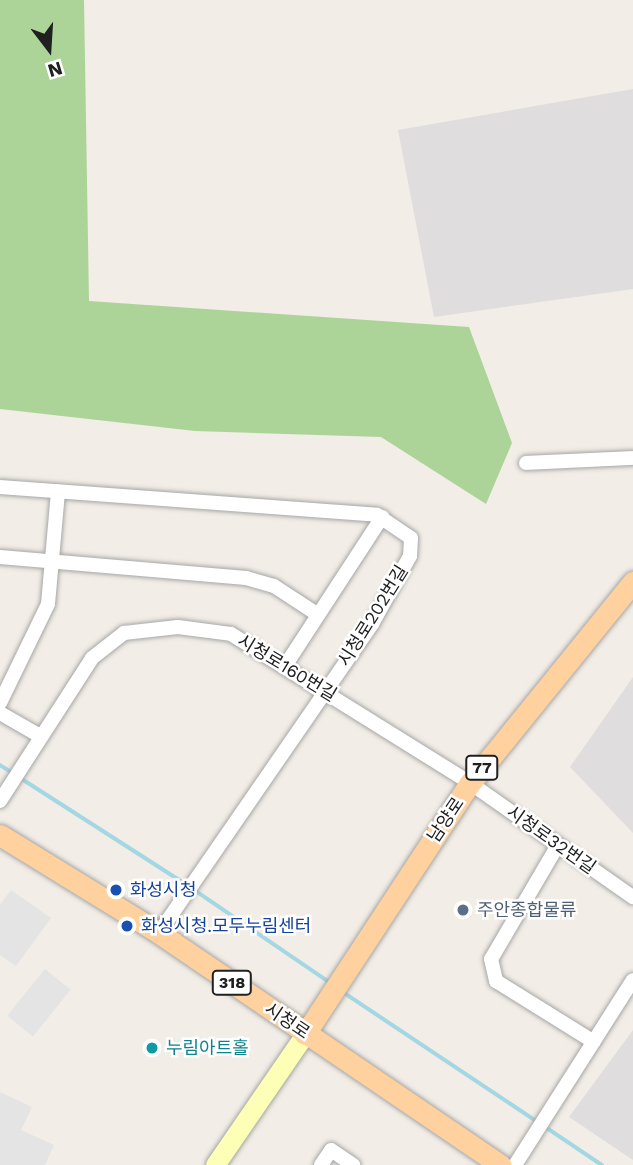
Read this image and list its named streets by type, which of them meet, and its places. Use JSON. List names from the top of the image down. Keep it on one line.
{"streets":{"main road":["77","남양로","318","시청로"],"street":["시청로202번길","시청로160번길","시청로32번길"]},"crossings":[["시청로202번길","시청로160번길"],["시청로202번길","시청로"],["시청로160번길","남양로"],["시청로160번길","시청로32번길"],["남양로","시청로32번길"],["남양로","시청로"]],"places":["화성시청","주안종합물류","화성시청.모두누림센터","누림아트홀"],"north":"bottom"}
